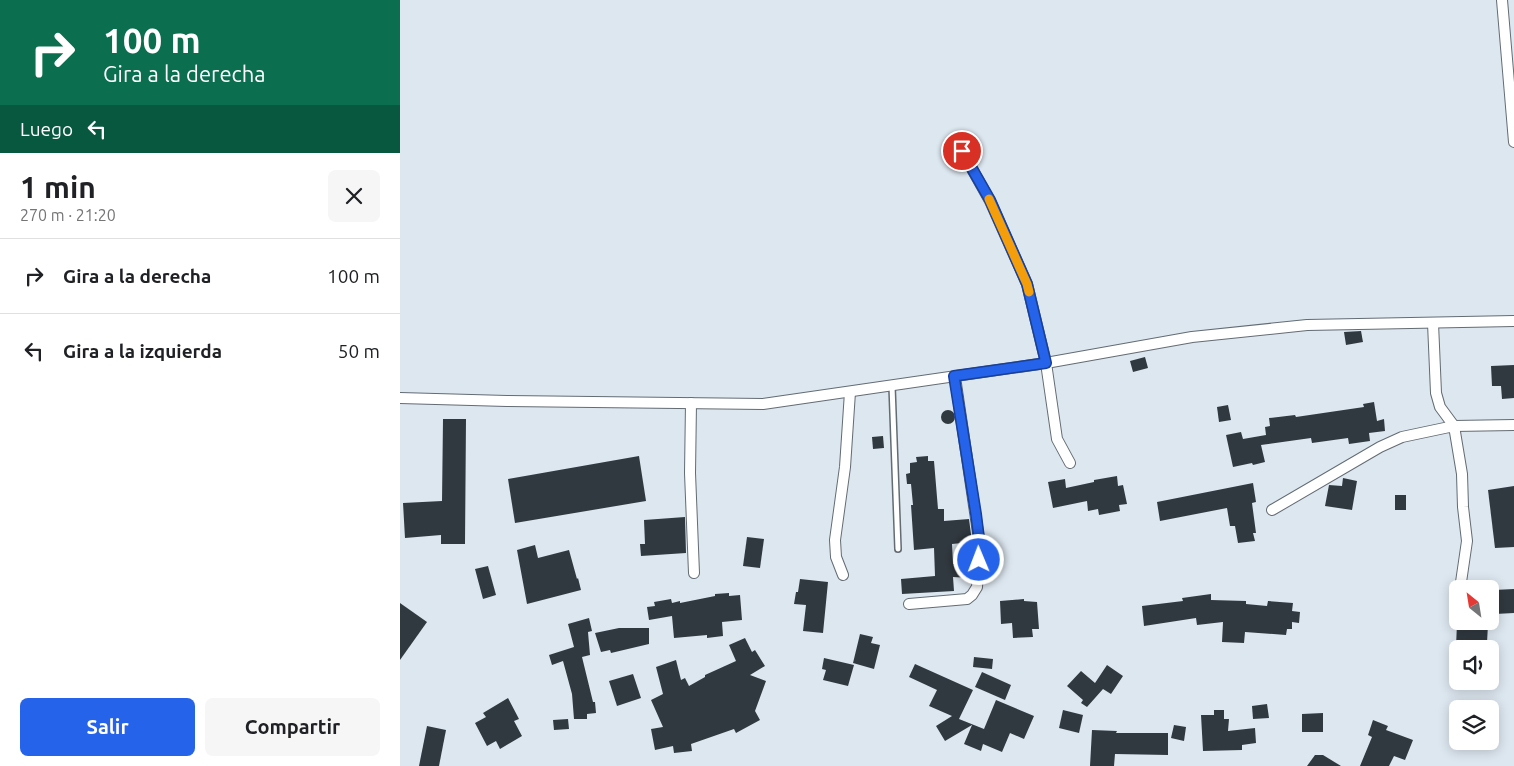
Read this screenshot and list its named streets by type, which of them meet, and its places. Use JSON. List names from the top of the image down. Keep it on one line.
{"north":"top left","page":{"turn":["100 m","Gira a la derecha"],"then":"Luego","heading":["1 min","270 m · 21:20"],"list":[{"name":"Gira a la derecha","value":"100 m"},{"name":"Gira a la izquierda","value":"50 m"}],"buttons":["Salir","Compartir"]}}
